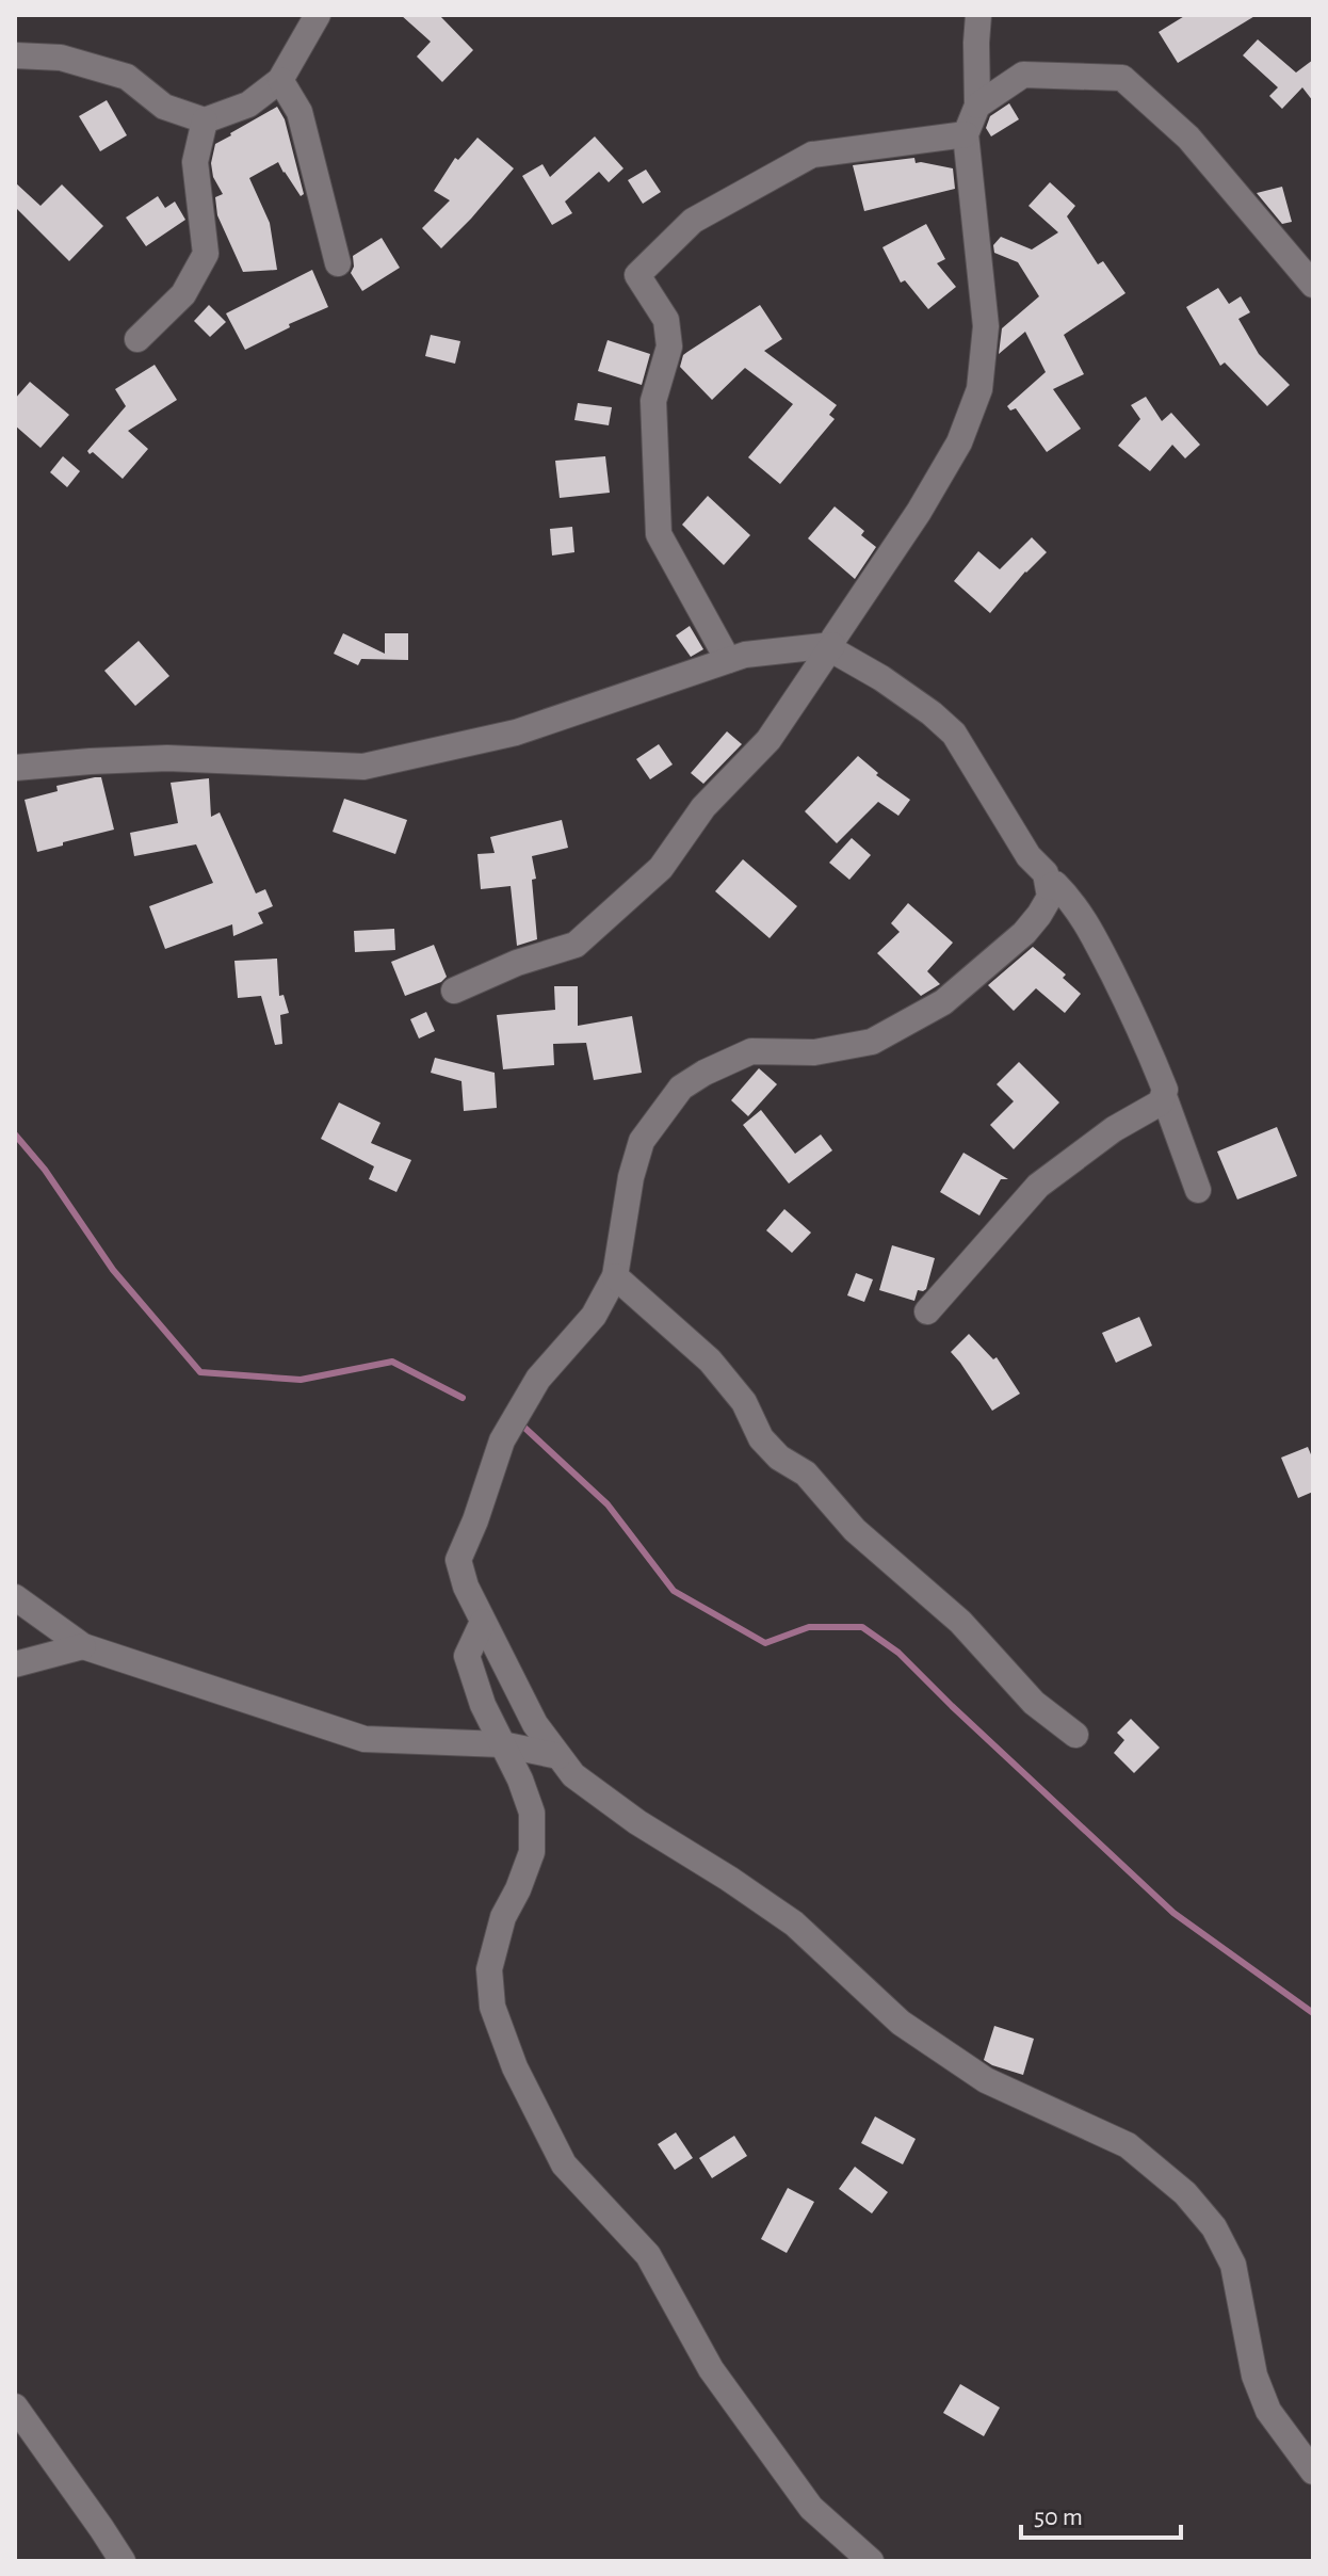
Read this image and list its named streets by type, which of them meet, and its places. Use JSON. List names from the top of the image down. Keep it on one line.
{"scale_bar":"50 m"}
